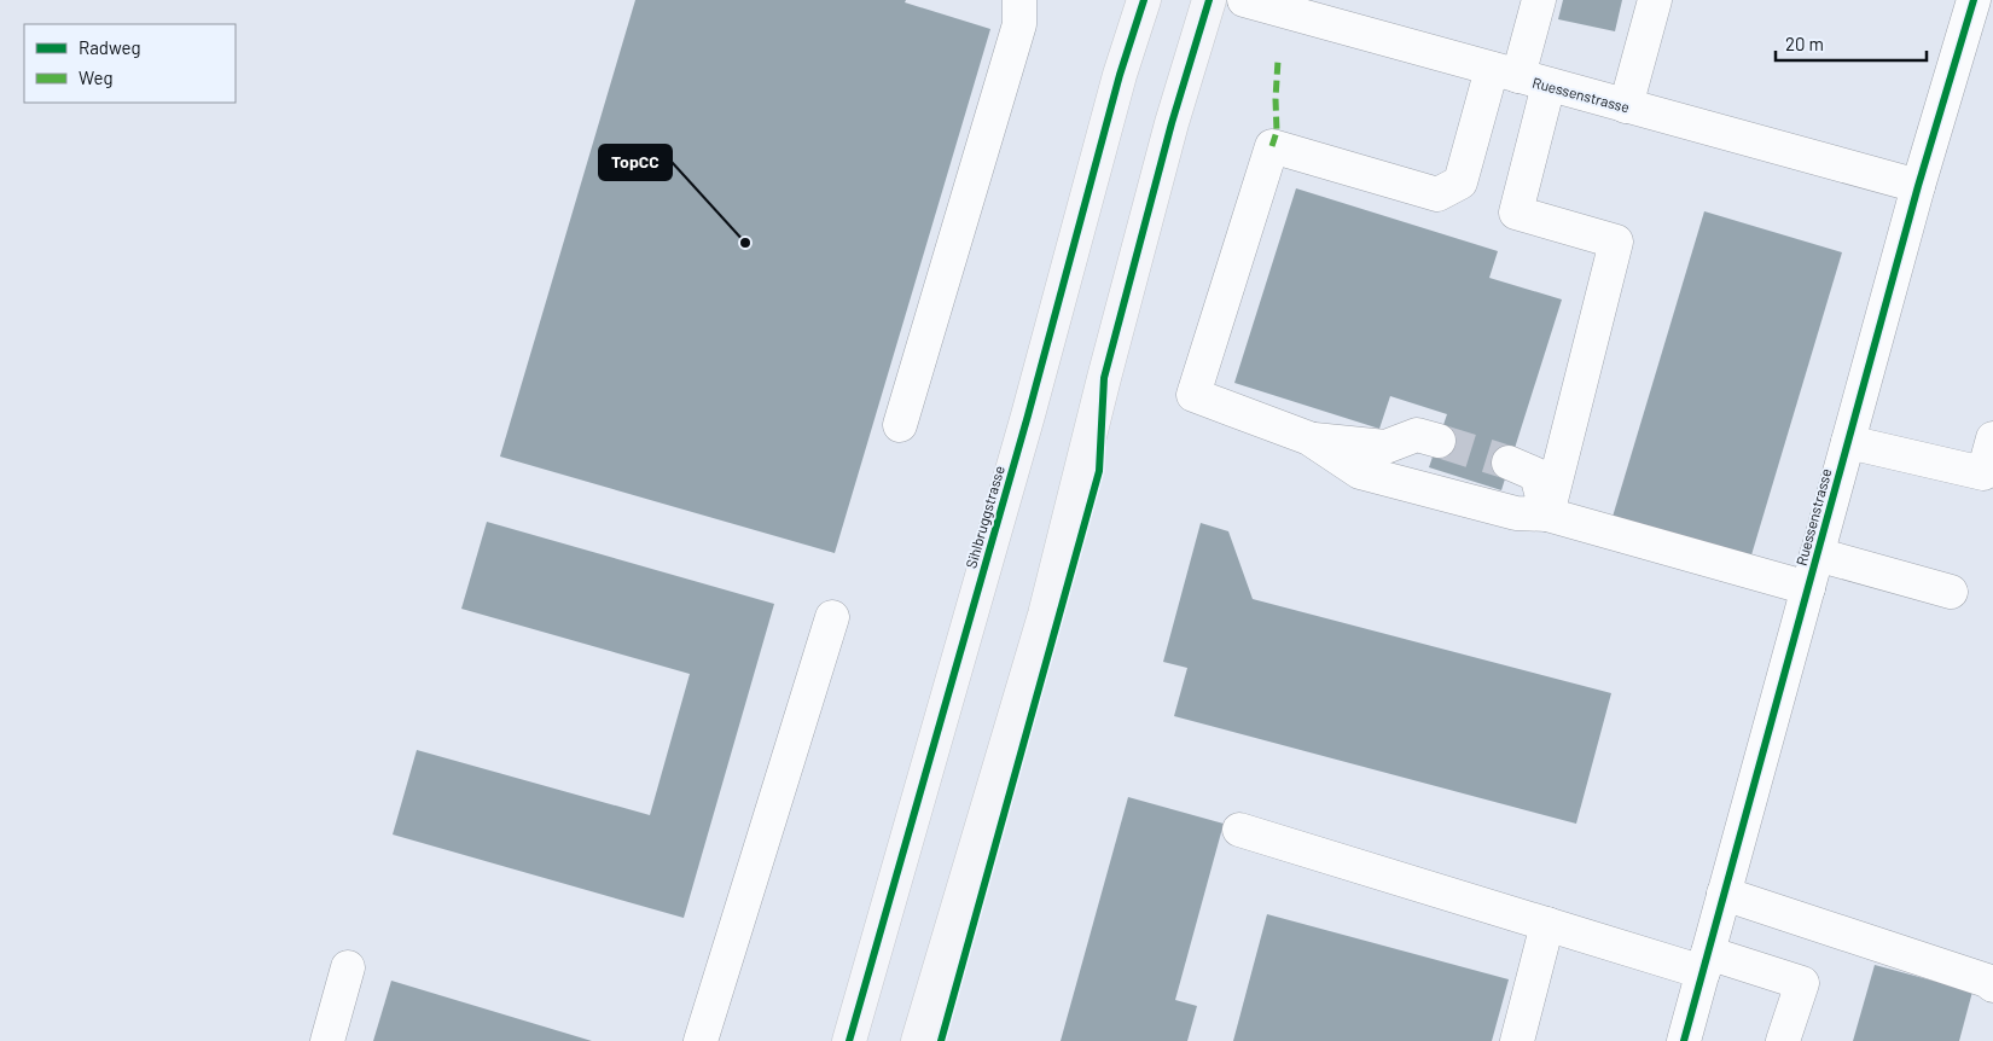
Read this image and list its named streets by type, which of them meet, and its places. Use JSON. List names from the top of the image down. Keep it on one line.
{"streets":{"main road":["Sihlbruggstrasse"],"street":["Ruessenstrasse"]},"places":["TopCC"],"legend":["Radweg","Weg"],"scale_bar":"20 m"}
